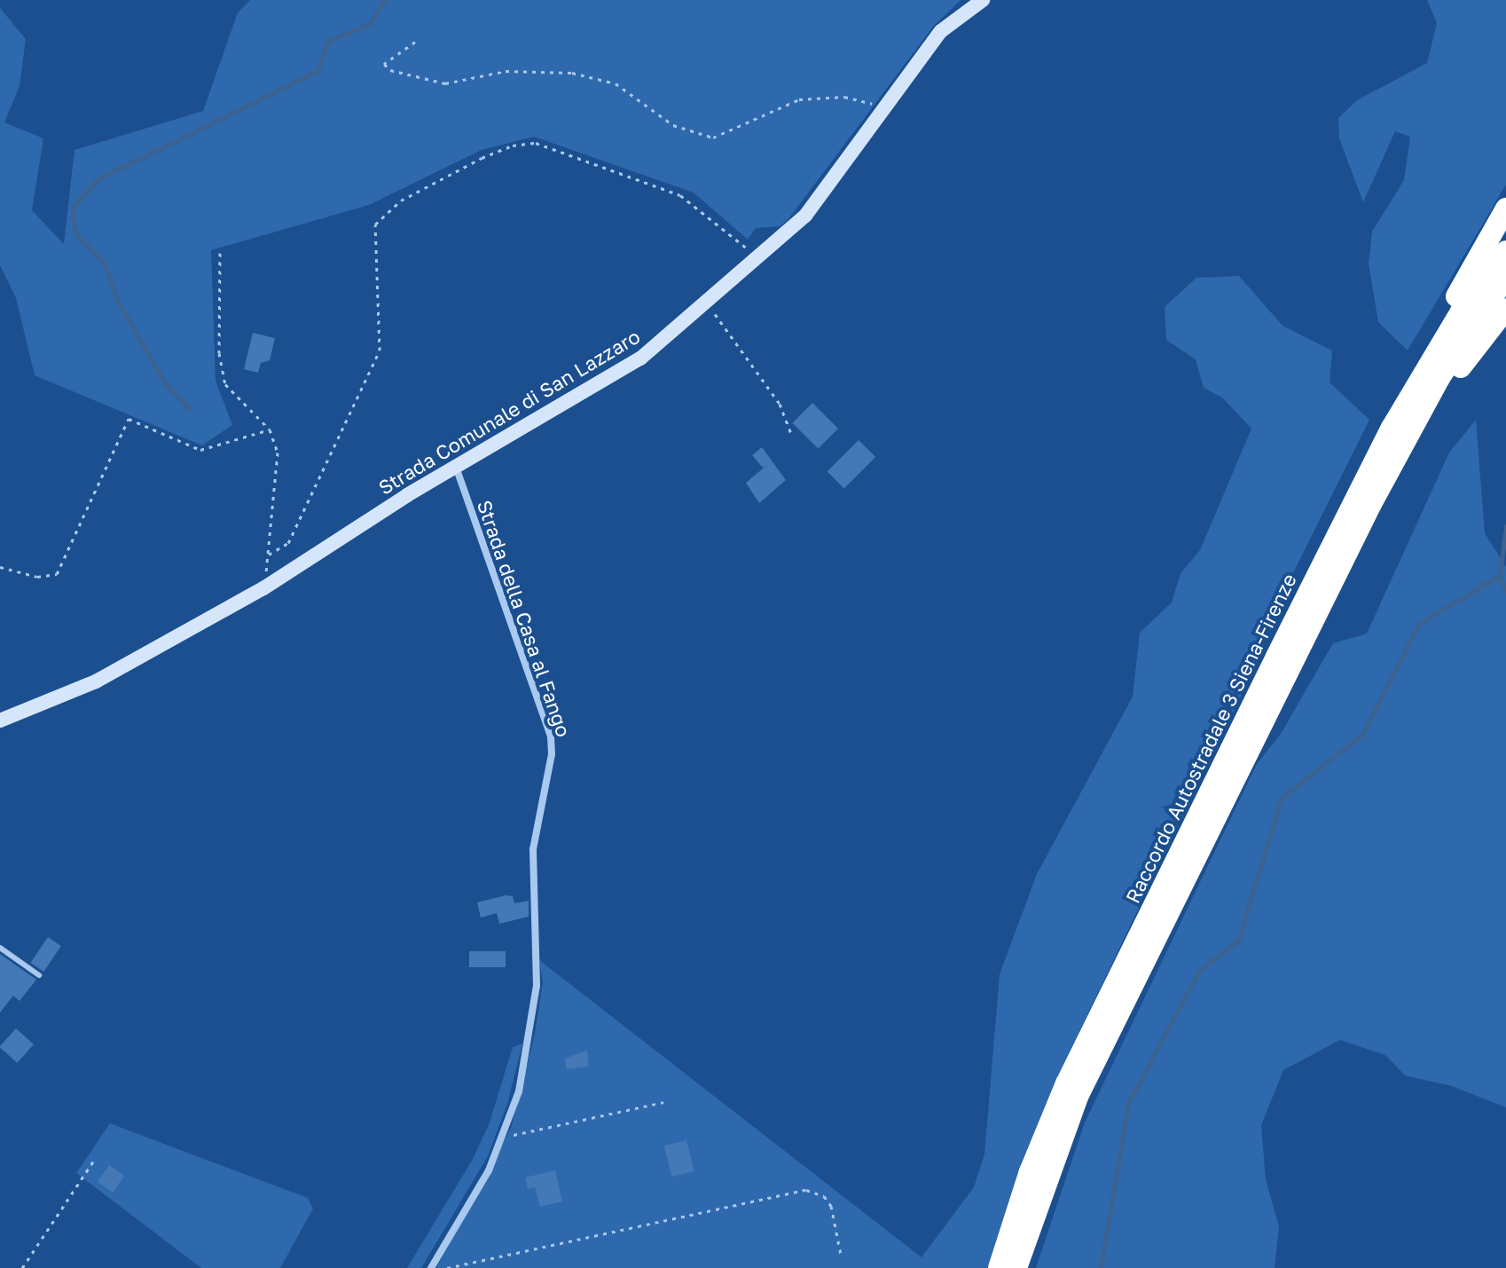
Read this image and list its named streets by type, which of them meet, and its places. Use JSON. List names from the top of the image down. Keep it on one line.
{"streets":{"highway":["Raccordo Autostradale 3 Siena-Firenze"],"street":["Strada Comunale di San Lazzaro","Strada della Casa al Fango"]},"crossings":[["Strada Comunale di San Lazzaro","Strada della Casa al Fango"]]}
